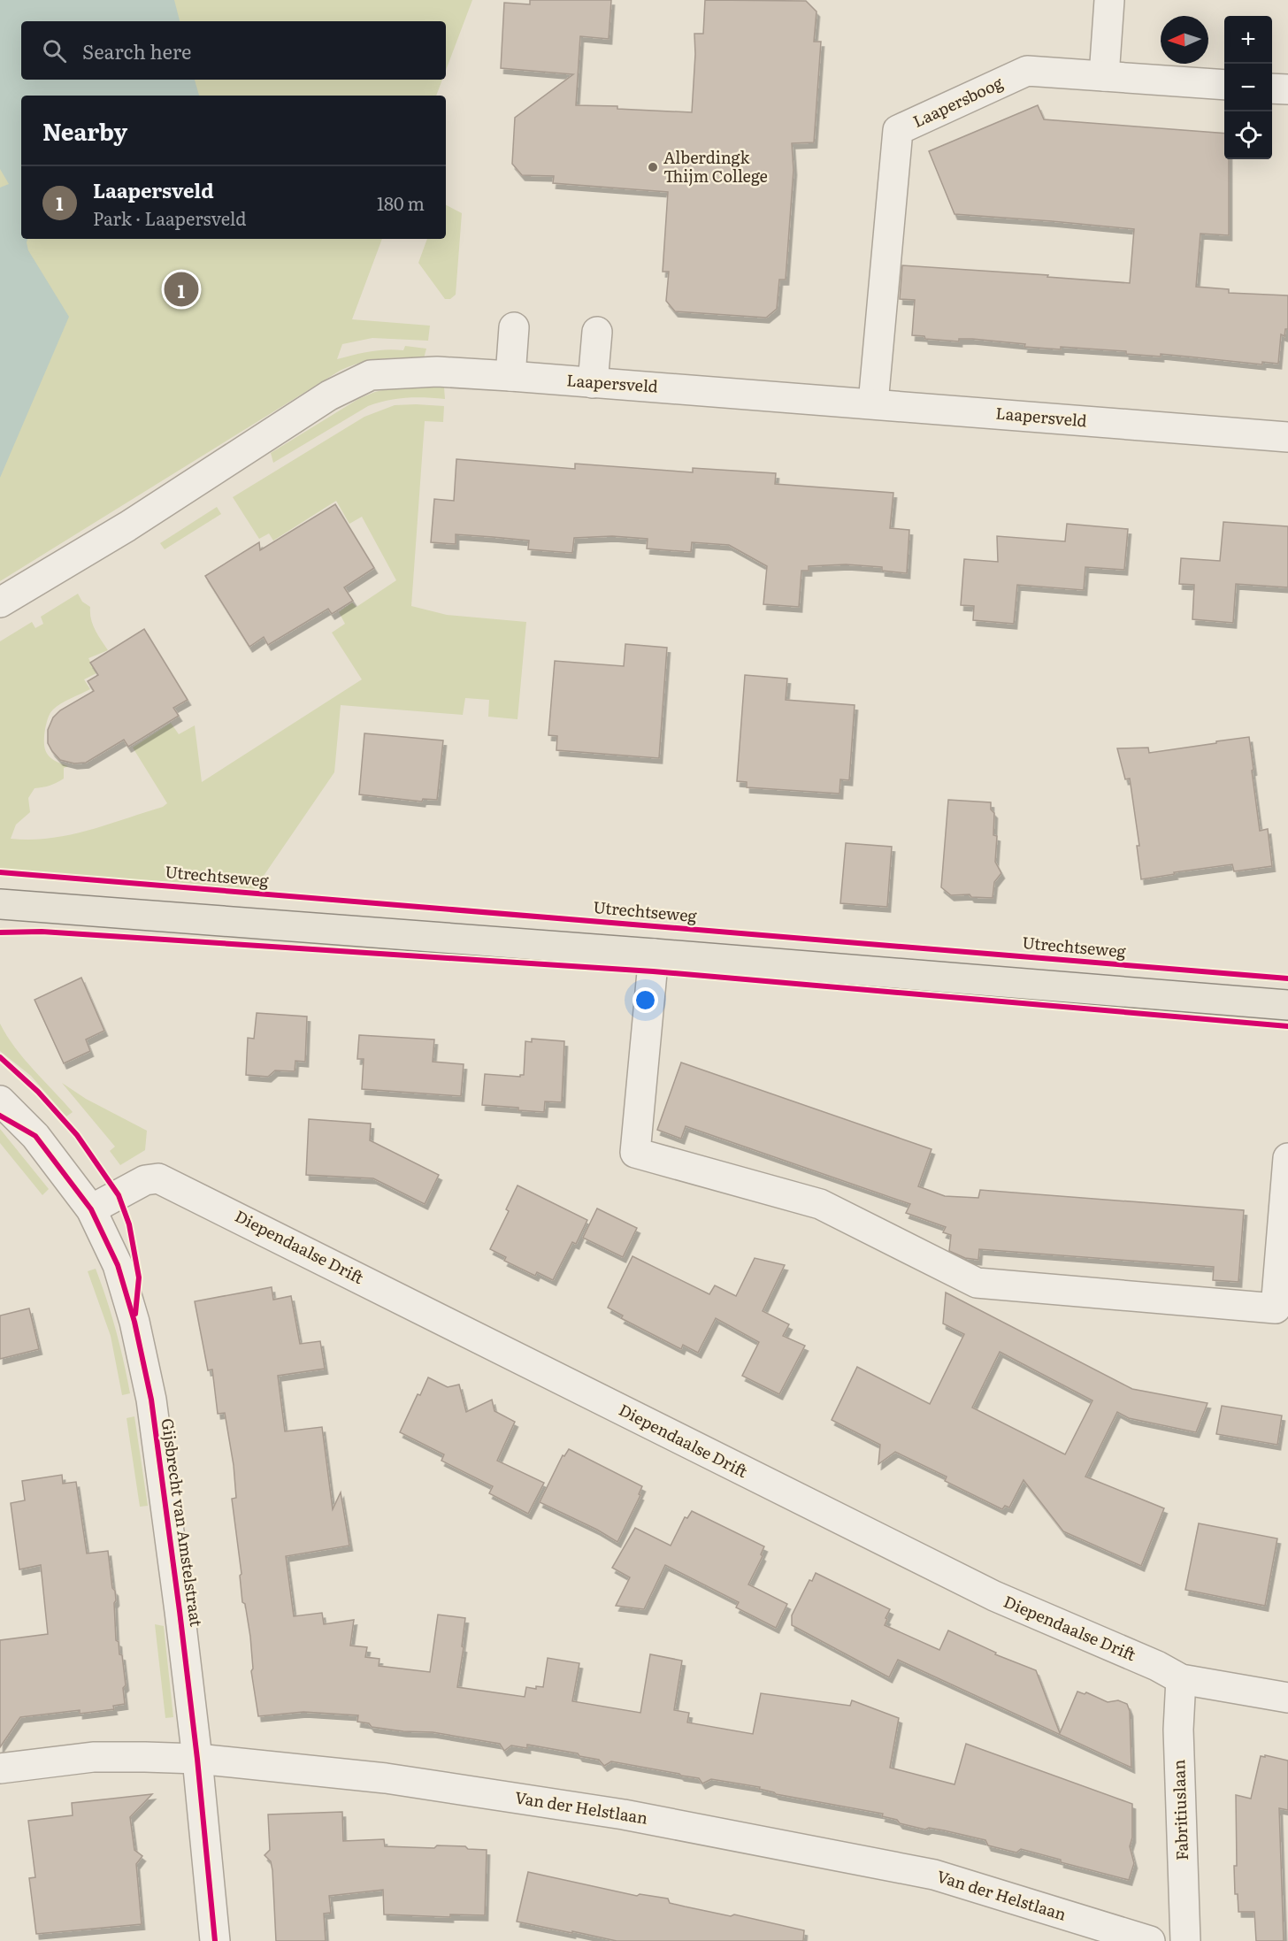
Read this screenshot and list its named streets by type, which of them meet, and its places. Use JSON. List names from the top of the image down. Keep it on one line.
{"streets":{"street":["Laapersboog","Laapersveld","Diependaalse Drift","Gijsbrecht van Amstelstraat","Van der Helstlaan","Fabritiuslaan"],"cycle path":["Utrechtseweg"]},"crossings":[["Laapersboog","Laapersveld"],["Diependaalse Drift","Gijsbrecht van Amstelstraat"],["Diependaalse Drift","Fabritiuslaan"],["Gijsbrecht van Amstelstraat","Van der Helstlaan"]],"places":["Alberdingk Thijm College"],"north":"left","page":{"map_buttons":["+","−"],"search":"Search here","heading":"Nearby","list":[{"mark":"1","name":"Laapersveld","note":"Park · Laapersveld","value":"180 m"}],"pins":"1"}}
